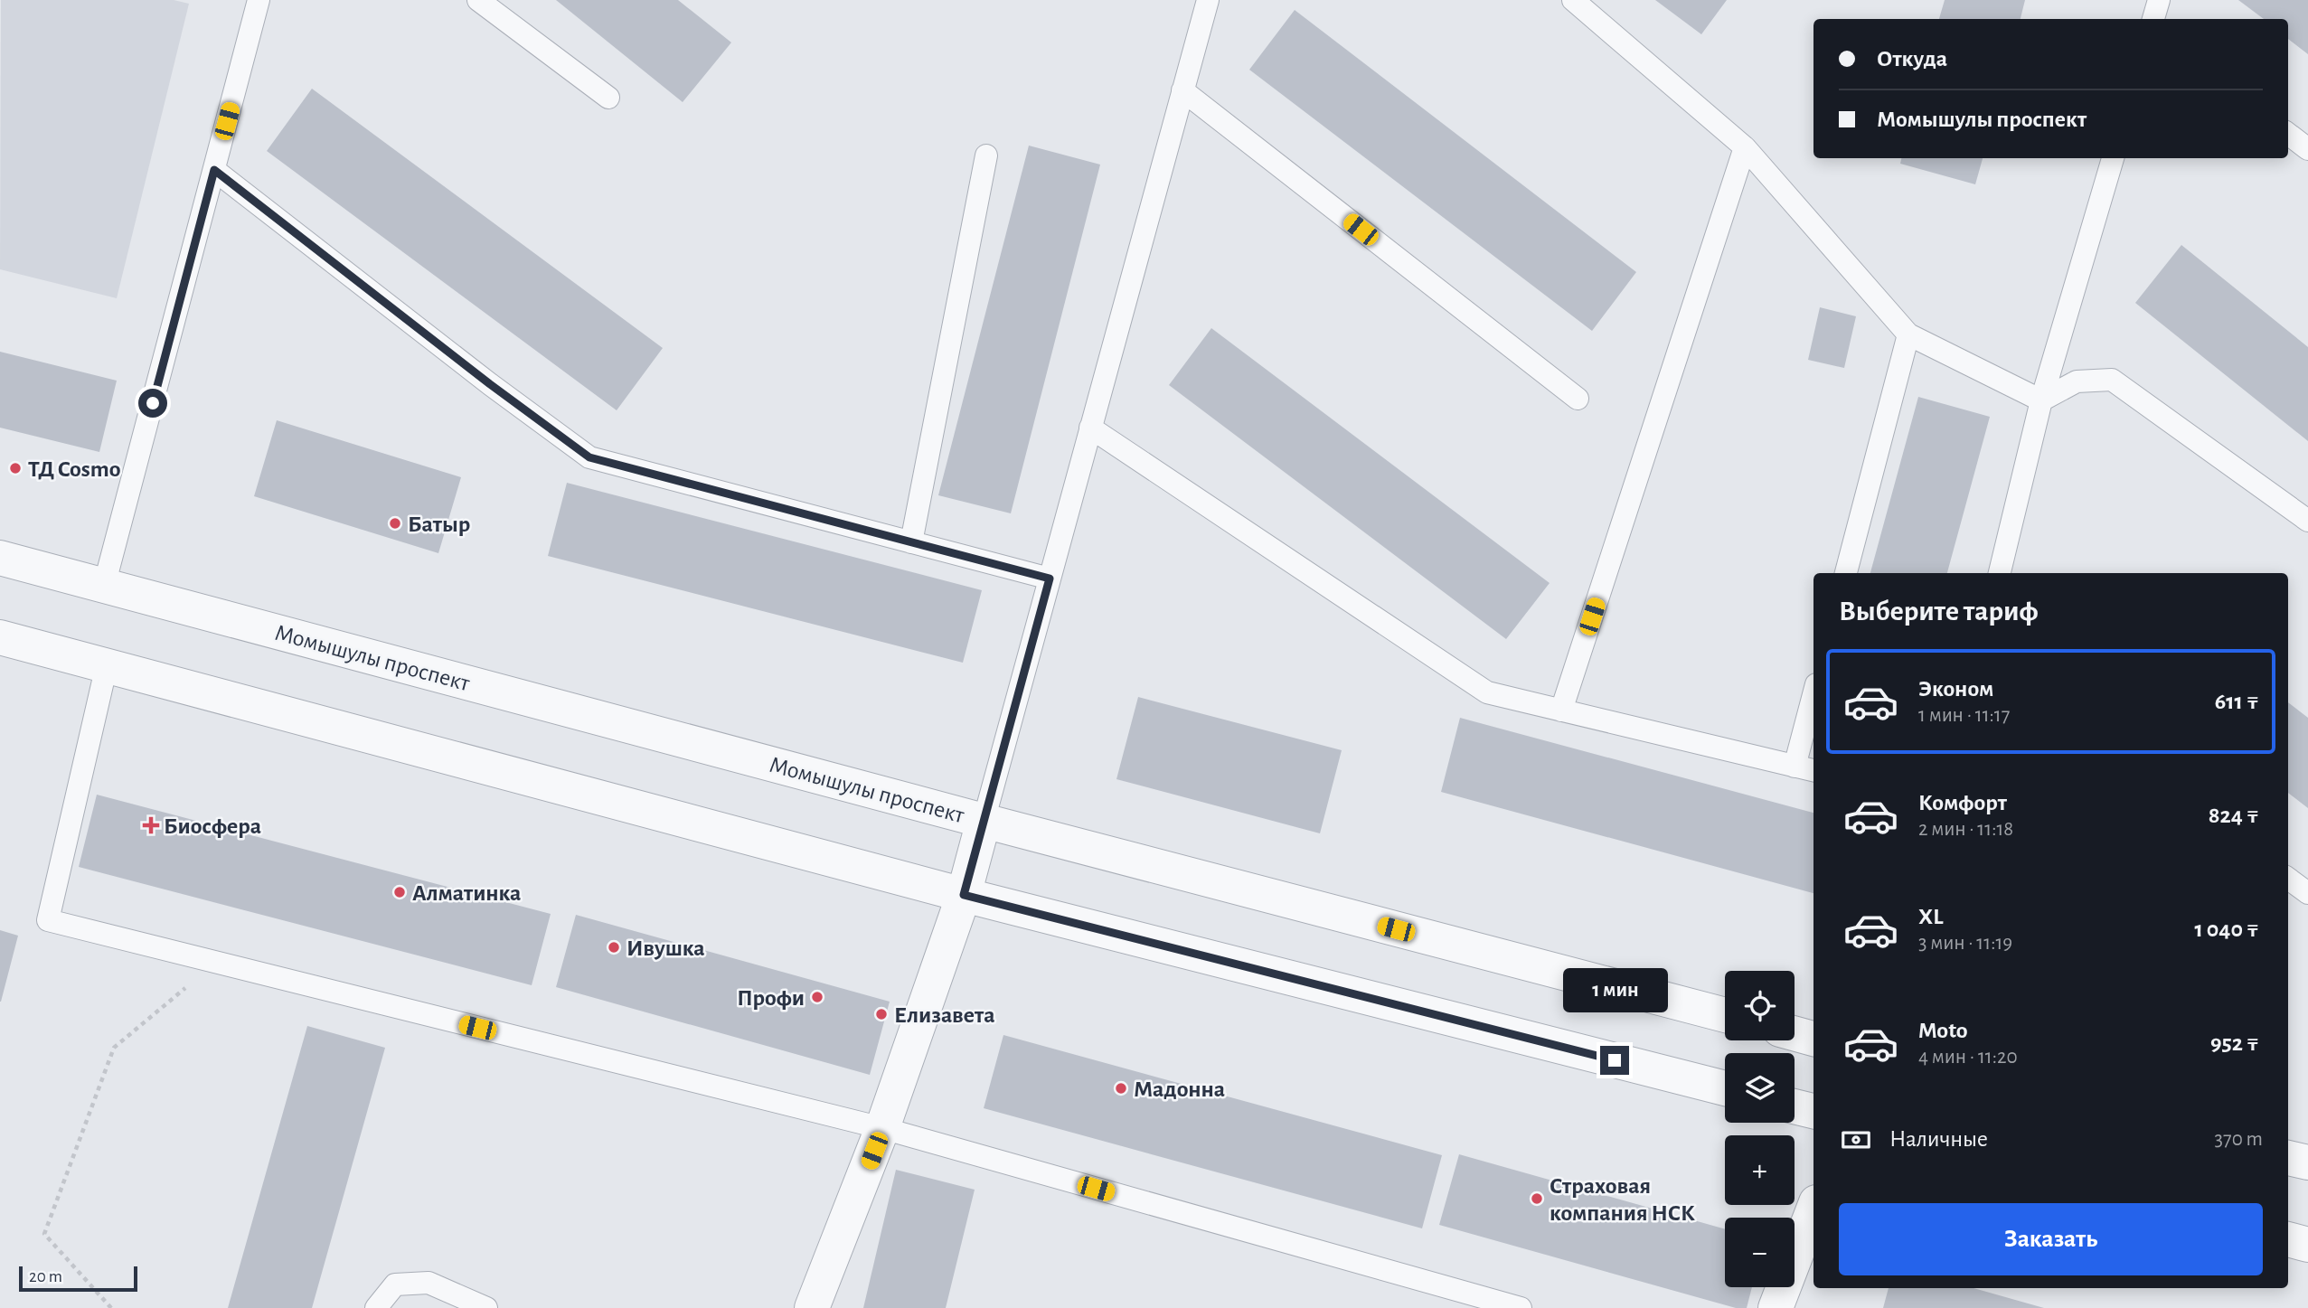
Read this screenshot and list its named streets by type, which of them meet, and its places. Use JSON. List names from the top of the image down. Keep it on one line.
{"streets":{"street":["Момышулы проспект"]},"places":{"other":["ТД Cosmo","Батыр","Алматинка","Ивушка","Профи","Елизавета","Мадонна","Страховая компания НСК"],"health":["Биосфера"]},"scale_bar":"20 m","page":{"banner":["Откуда","Момышулы проспект"],"heading":"Выберите тариф","list":[{"name":"Эконом","note":"1 мин · 11:17","value":"611 ₸"},{"name":"Комфорт","note":"2 мин · 11:18","value":"824 ₸"},{"name":"XL","note":"3 мин · 11:19","value":"1 040 ₸"},{"name":"Moto","note":"4 мин · 11:20","value":"952 ₸"}],"bubble":"1 мин","map_buttons":["+","−"],"pay":["Наличные","370 m"],"buttons":"Заказать","scale":"20 m"}}
